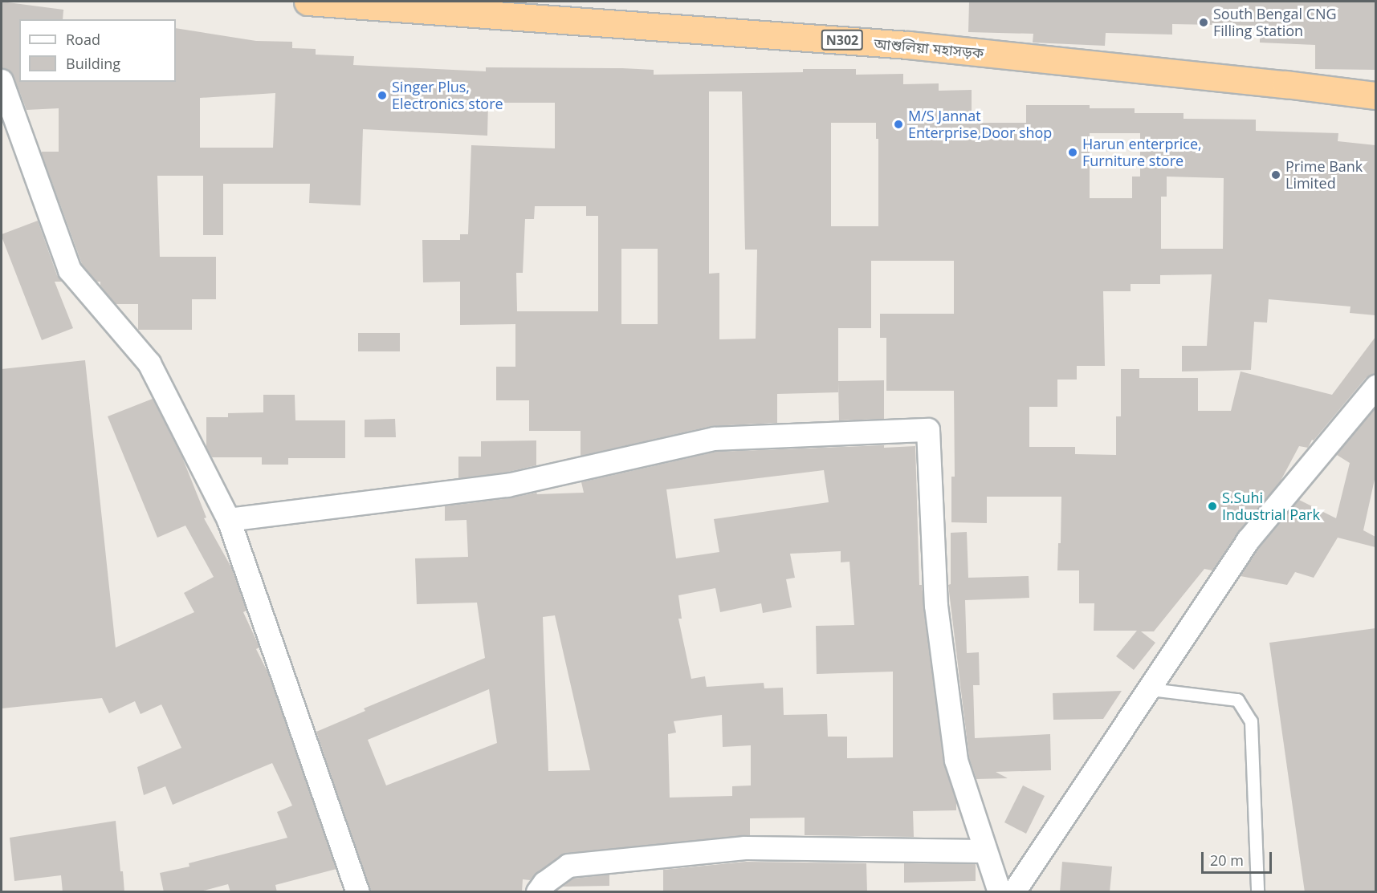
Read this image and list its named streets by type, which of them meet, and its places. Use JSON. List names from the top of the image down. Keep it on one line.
{"streets":{"highway":["N302","আশুলিয়া মহাসড়ক"]},"places":["South Bengal CNG Filling Station","Singer Plus, Electronics store","M/S Jannat Enterprise,Door shop","Harun enterprice, Furniture store","Prime Bank Limited","S.Suhi Industrial Park"],"legend":["Road","Building"],"scale_bar":"20 m"}
